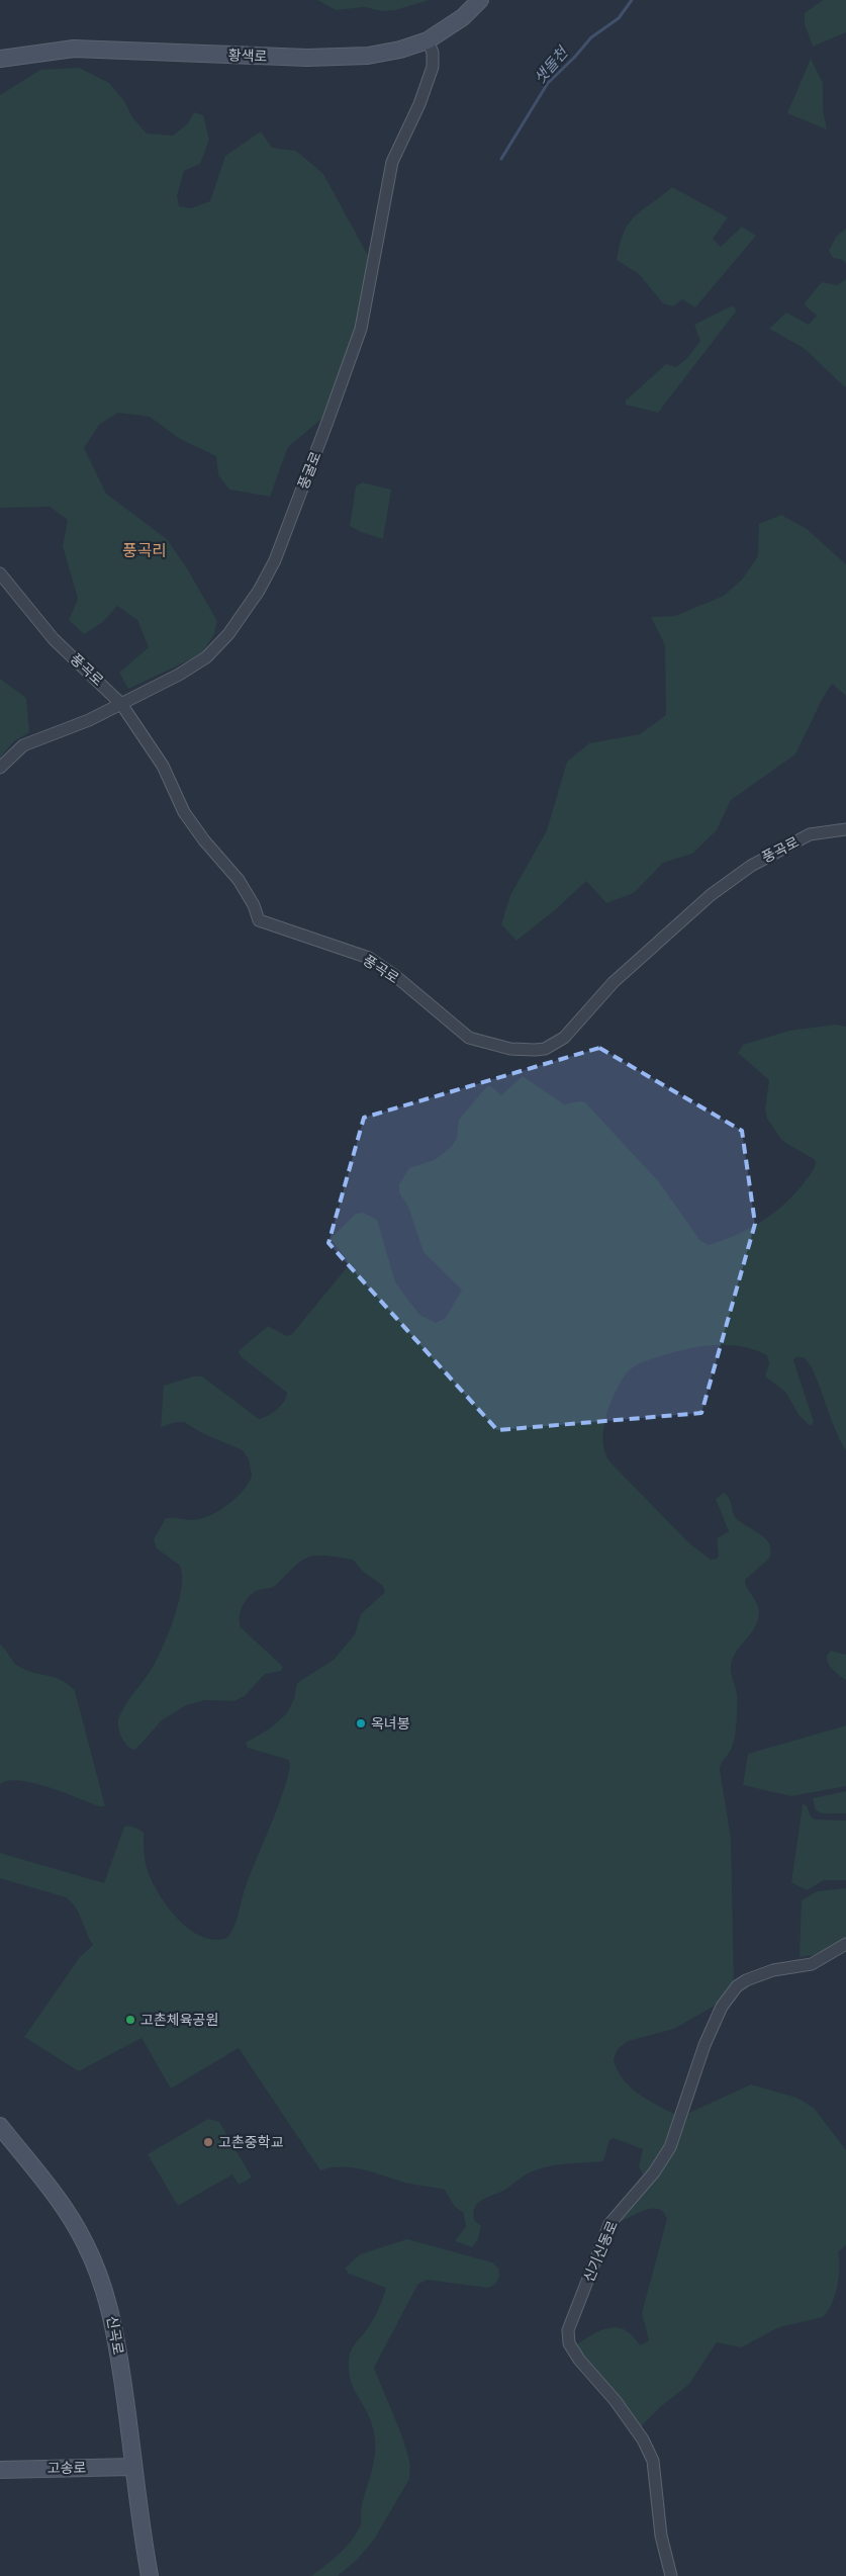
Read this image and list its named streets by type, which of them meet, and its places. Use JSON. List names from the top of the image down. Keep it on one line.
{"streets":{"street":["황색로","풍굴로","풍곡로","신기신동로","신곡로","고송로"]},"crossings":[["황색로","풍굴로"],["풍굴로","풍곡로"],["신곡로","고송로"]],"districts":["풍곡리"],"water":["샛돌천"],"places":["옥녀봉","고촌체육공원","고촌중학교"]}
